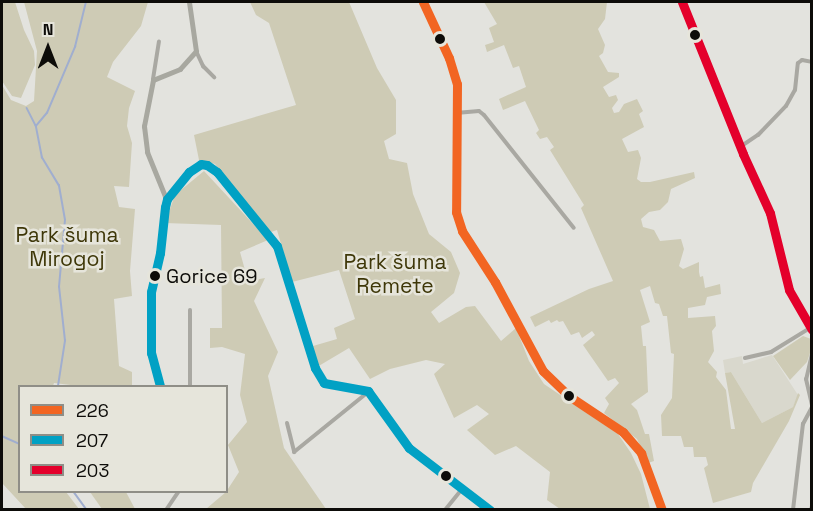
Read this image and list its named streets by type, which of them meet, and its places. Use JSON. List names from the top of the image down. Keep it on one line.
{"parks":["Park šuma Mirogoj","Park šuma Remete"],"places":["Gorice 69"],"lines":["transit line 226","transit line 203","transit line 207"],"legend":["226","207","203"],"north":"top"}
